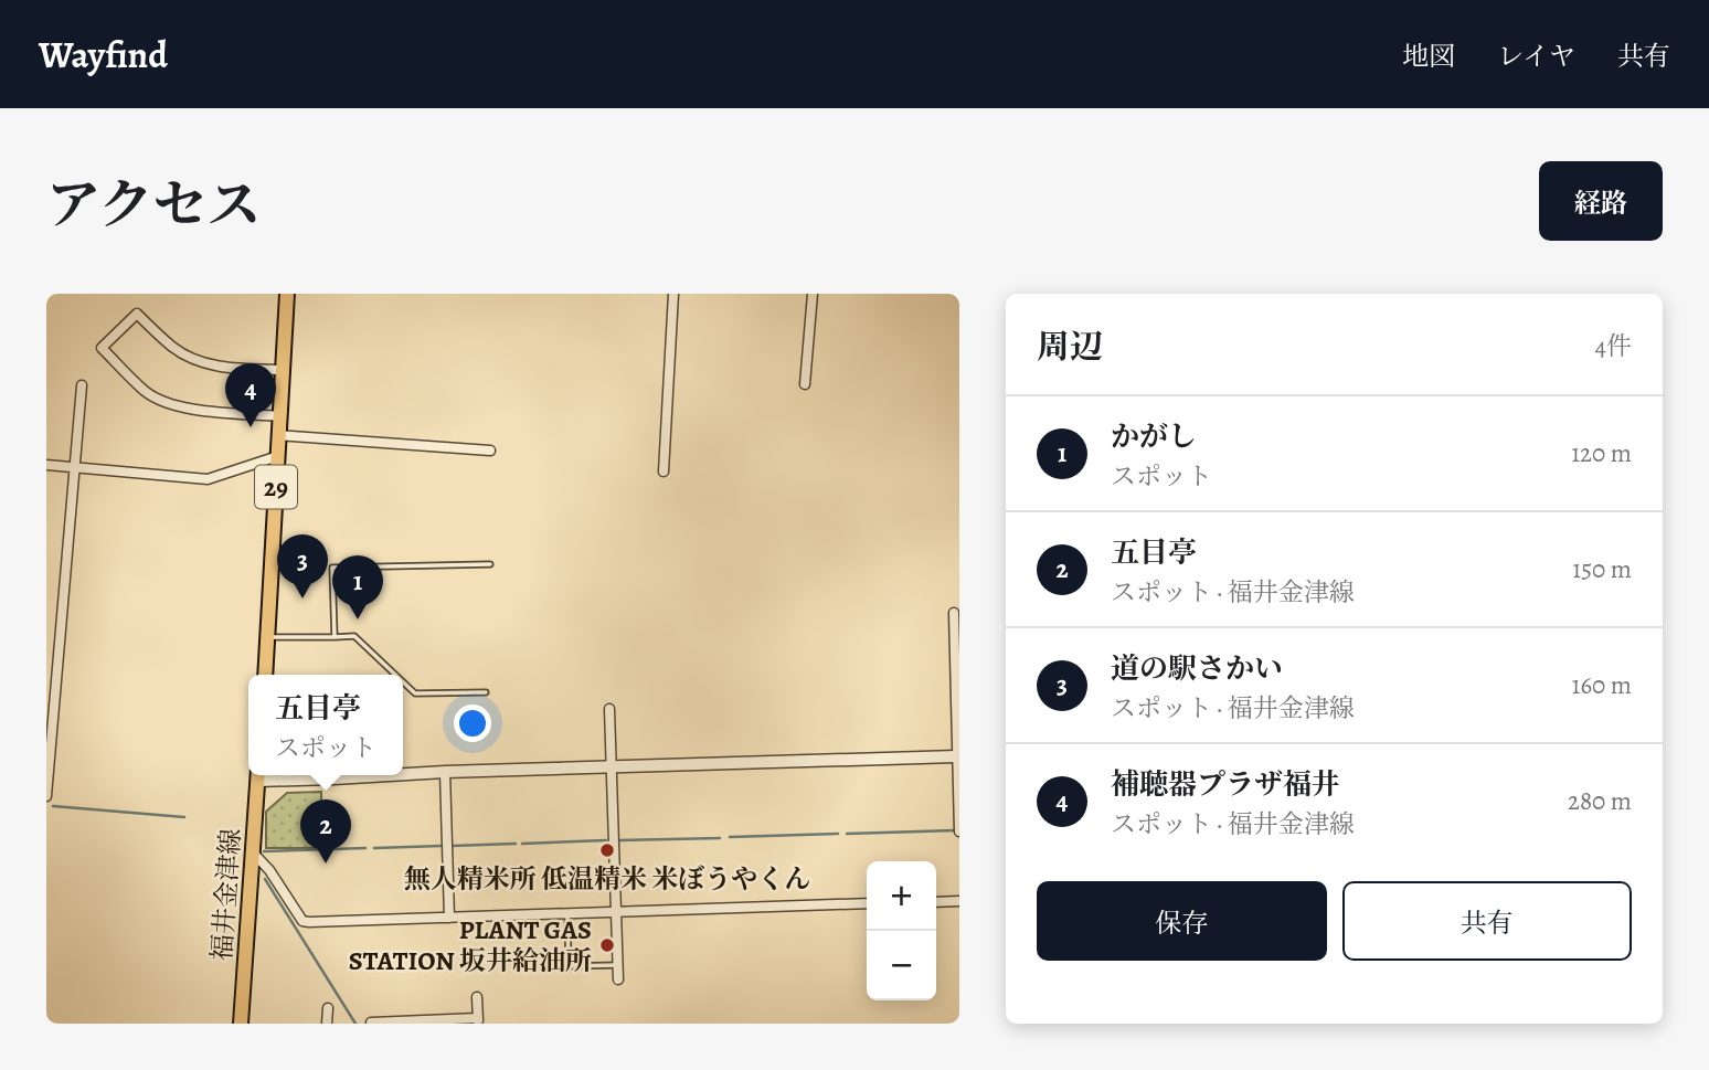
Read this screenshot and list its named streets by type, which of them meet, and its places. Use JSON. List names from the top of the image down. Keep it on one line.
{"streets":{"main road":["29","福井金津線"]},"places":["無人精米所 低温精米 米ぼうやくん","PLANT GAS STATION 坂井給油所"],"page":{"header":"Wayfind","nav":["地図","レイヤ","共有"],"title":"アクセス","buttons":["経路",["保存","共有"]],"heading":["周辺","4件"],"pins":["4","3","1","2"],"list":[{"mark":"1","name":"かがし","note":"スポット","value":"120 m"},{"mark":"2","name":"五目亭","note":"スポット · 福井金津線","value":"150 m"},{"mark":"3","name":"道の駅さかい","note":"スポット · 福井金津線","value":"160 m"},{"mark":"4","name":"補聴器プラザ福井","note":"スポット · 福井金津線","value":"280 m"}],"popup":["五目亭","スポット"],"map_buttons":["+","−"]}}
